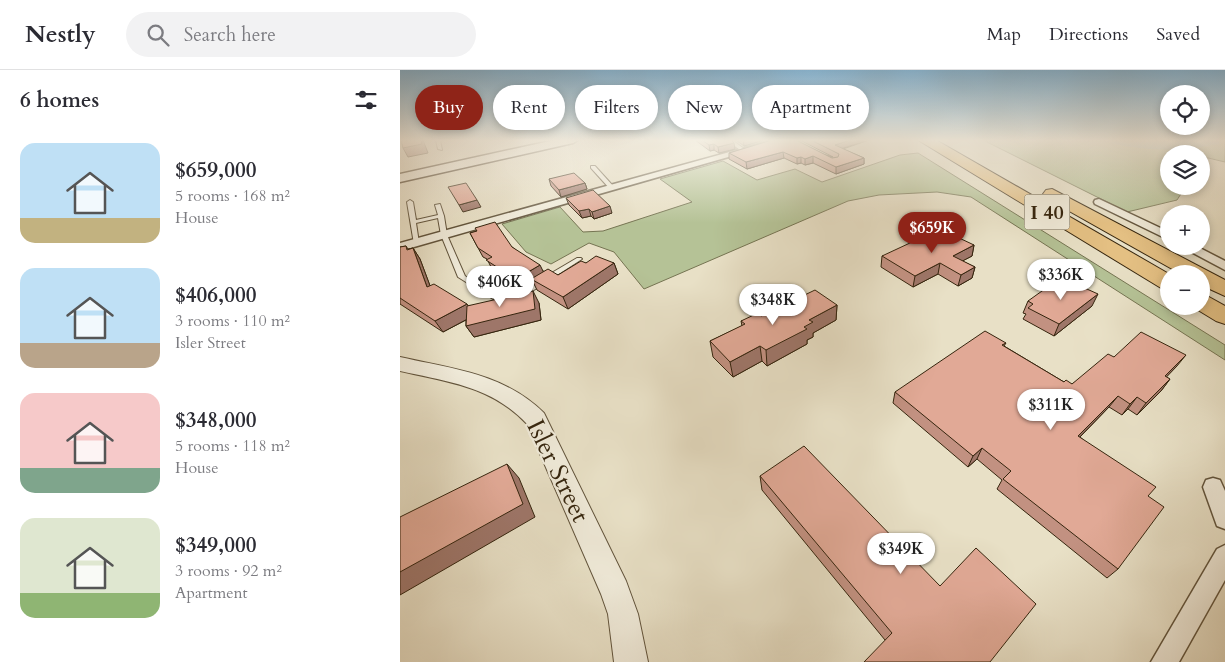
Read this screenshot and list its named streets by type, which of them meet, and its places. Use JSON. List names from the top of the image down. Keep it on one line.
{"streets":{"highway":["I 40"],"street":["Isler Street"]},"page":{"header":"Nestly","search":"Search here","nav":["Map","Directions","Saved"],"heading":"6 homes","map_buttons":["+","−"],"chip":["Buy","Rent","Filters","New","Apartment"],"list":[{"name":"$659,000","note":"5 rooms · 168 m² · House"},{"name":"$406,000","note":"3 rooms · 110 m² · Isler Street"},{"name":"$348,000","note":"5 rooms · 118 m² · House"},{"name":"$349,000","note":"3 rooms · 92 m² · Apartment"}],"price":["$659K","$336K","$406K","$348K","$311K","$349K"]}}
